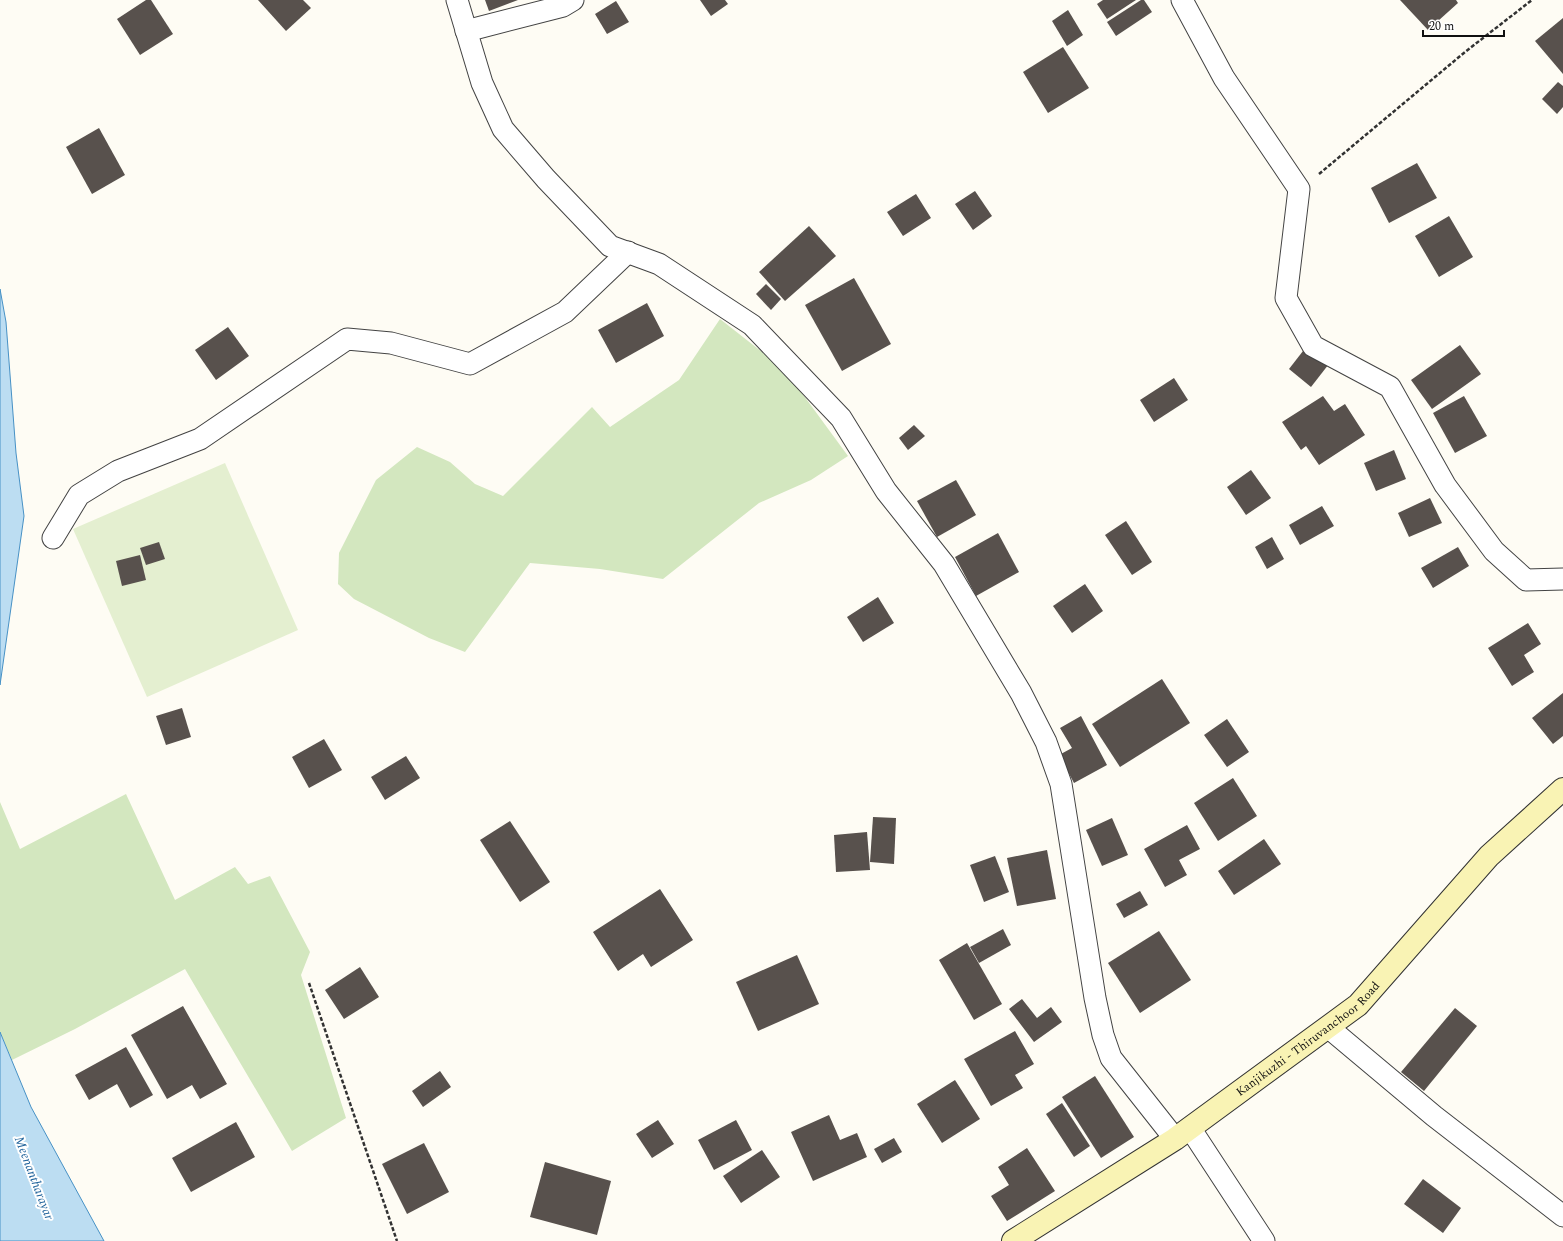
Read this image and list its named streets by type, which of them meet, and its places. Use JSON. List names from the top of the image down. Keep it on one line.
{"streets":{"main road":["Kanjikuzhi - Thiruvanchoor Road"]},"water":["Meenantharayar"],"scale_bar":"20 m"}
